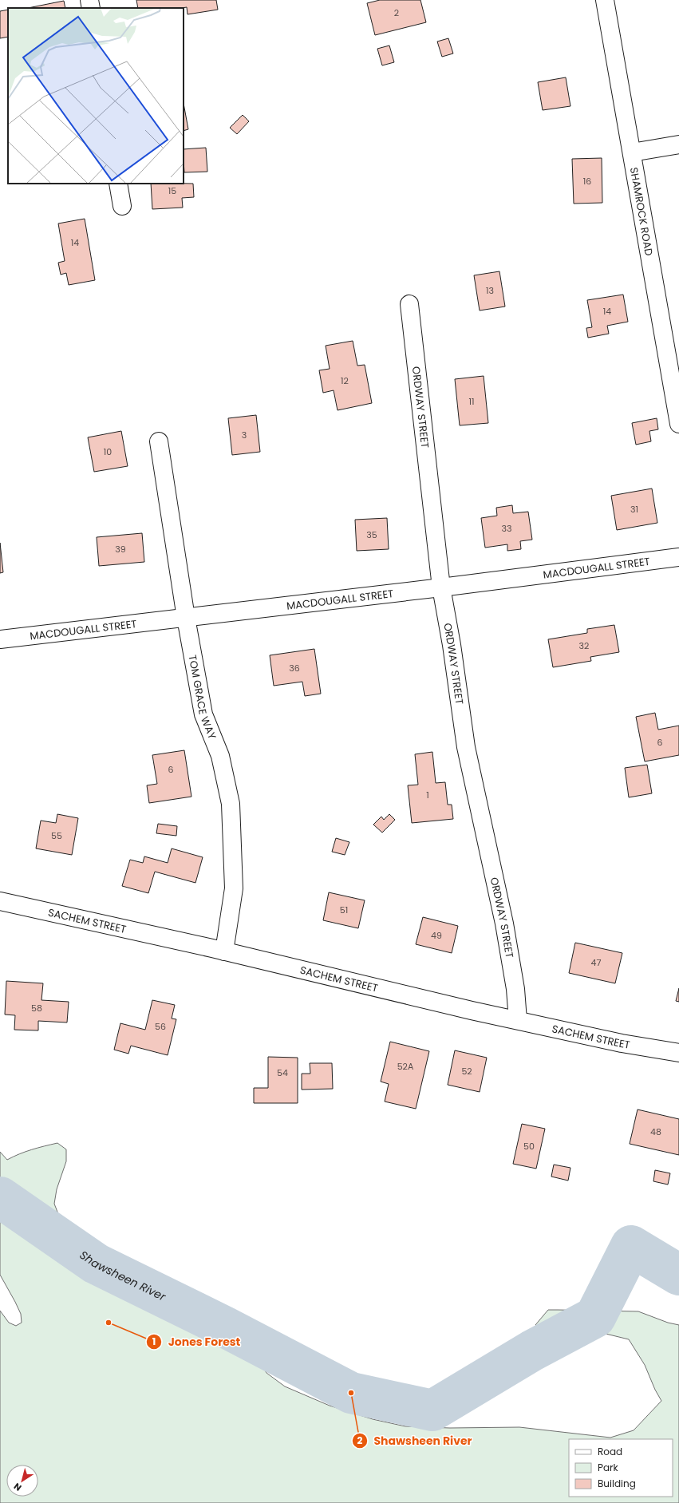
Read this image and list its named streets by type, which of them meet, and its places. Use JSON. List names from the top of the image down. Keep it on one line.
{"streets":{"street":["SHAMROCK ROAD","ORDWAY STREET","MACDOUGALL STREET","TOM GRACE WAY","SACHEM STREET"]},"crossings":[["ORDWAY STREET","MACDOUGALL STREET"],["ORDWAY STREET","SACHEM STREET"],["MACDOUGALL STREET","TOM GRACE WAY"],["TOM GRACE WAY","SACHEM STREET"]],"water":["Shawsheen River"],"places":["Jones Forest","Shawsheen River"],"house_numbers":["2","16","15","14","13","14","12","11","3","10","31","33","35","39","32","36","6","6","1","55","51","49","47","58","56","52A","52","54","48","50"],"legend":["Road","Park","Building"],"north":"bottom left"}
